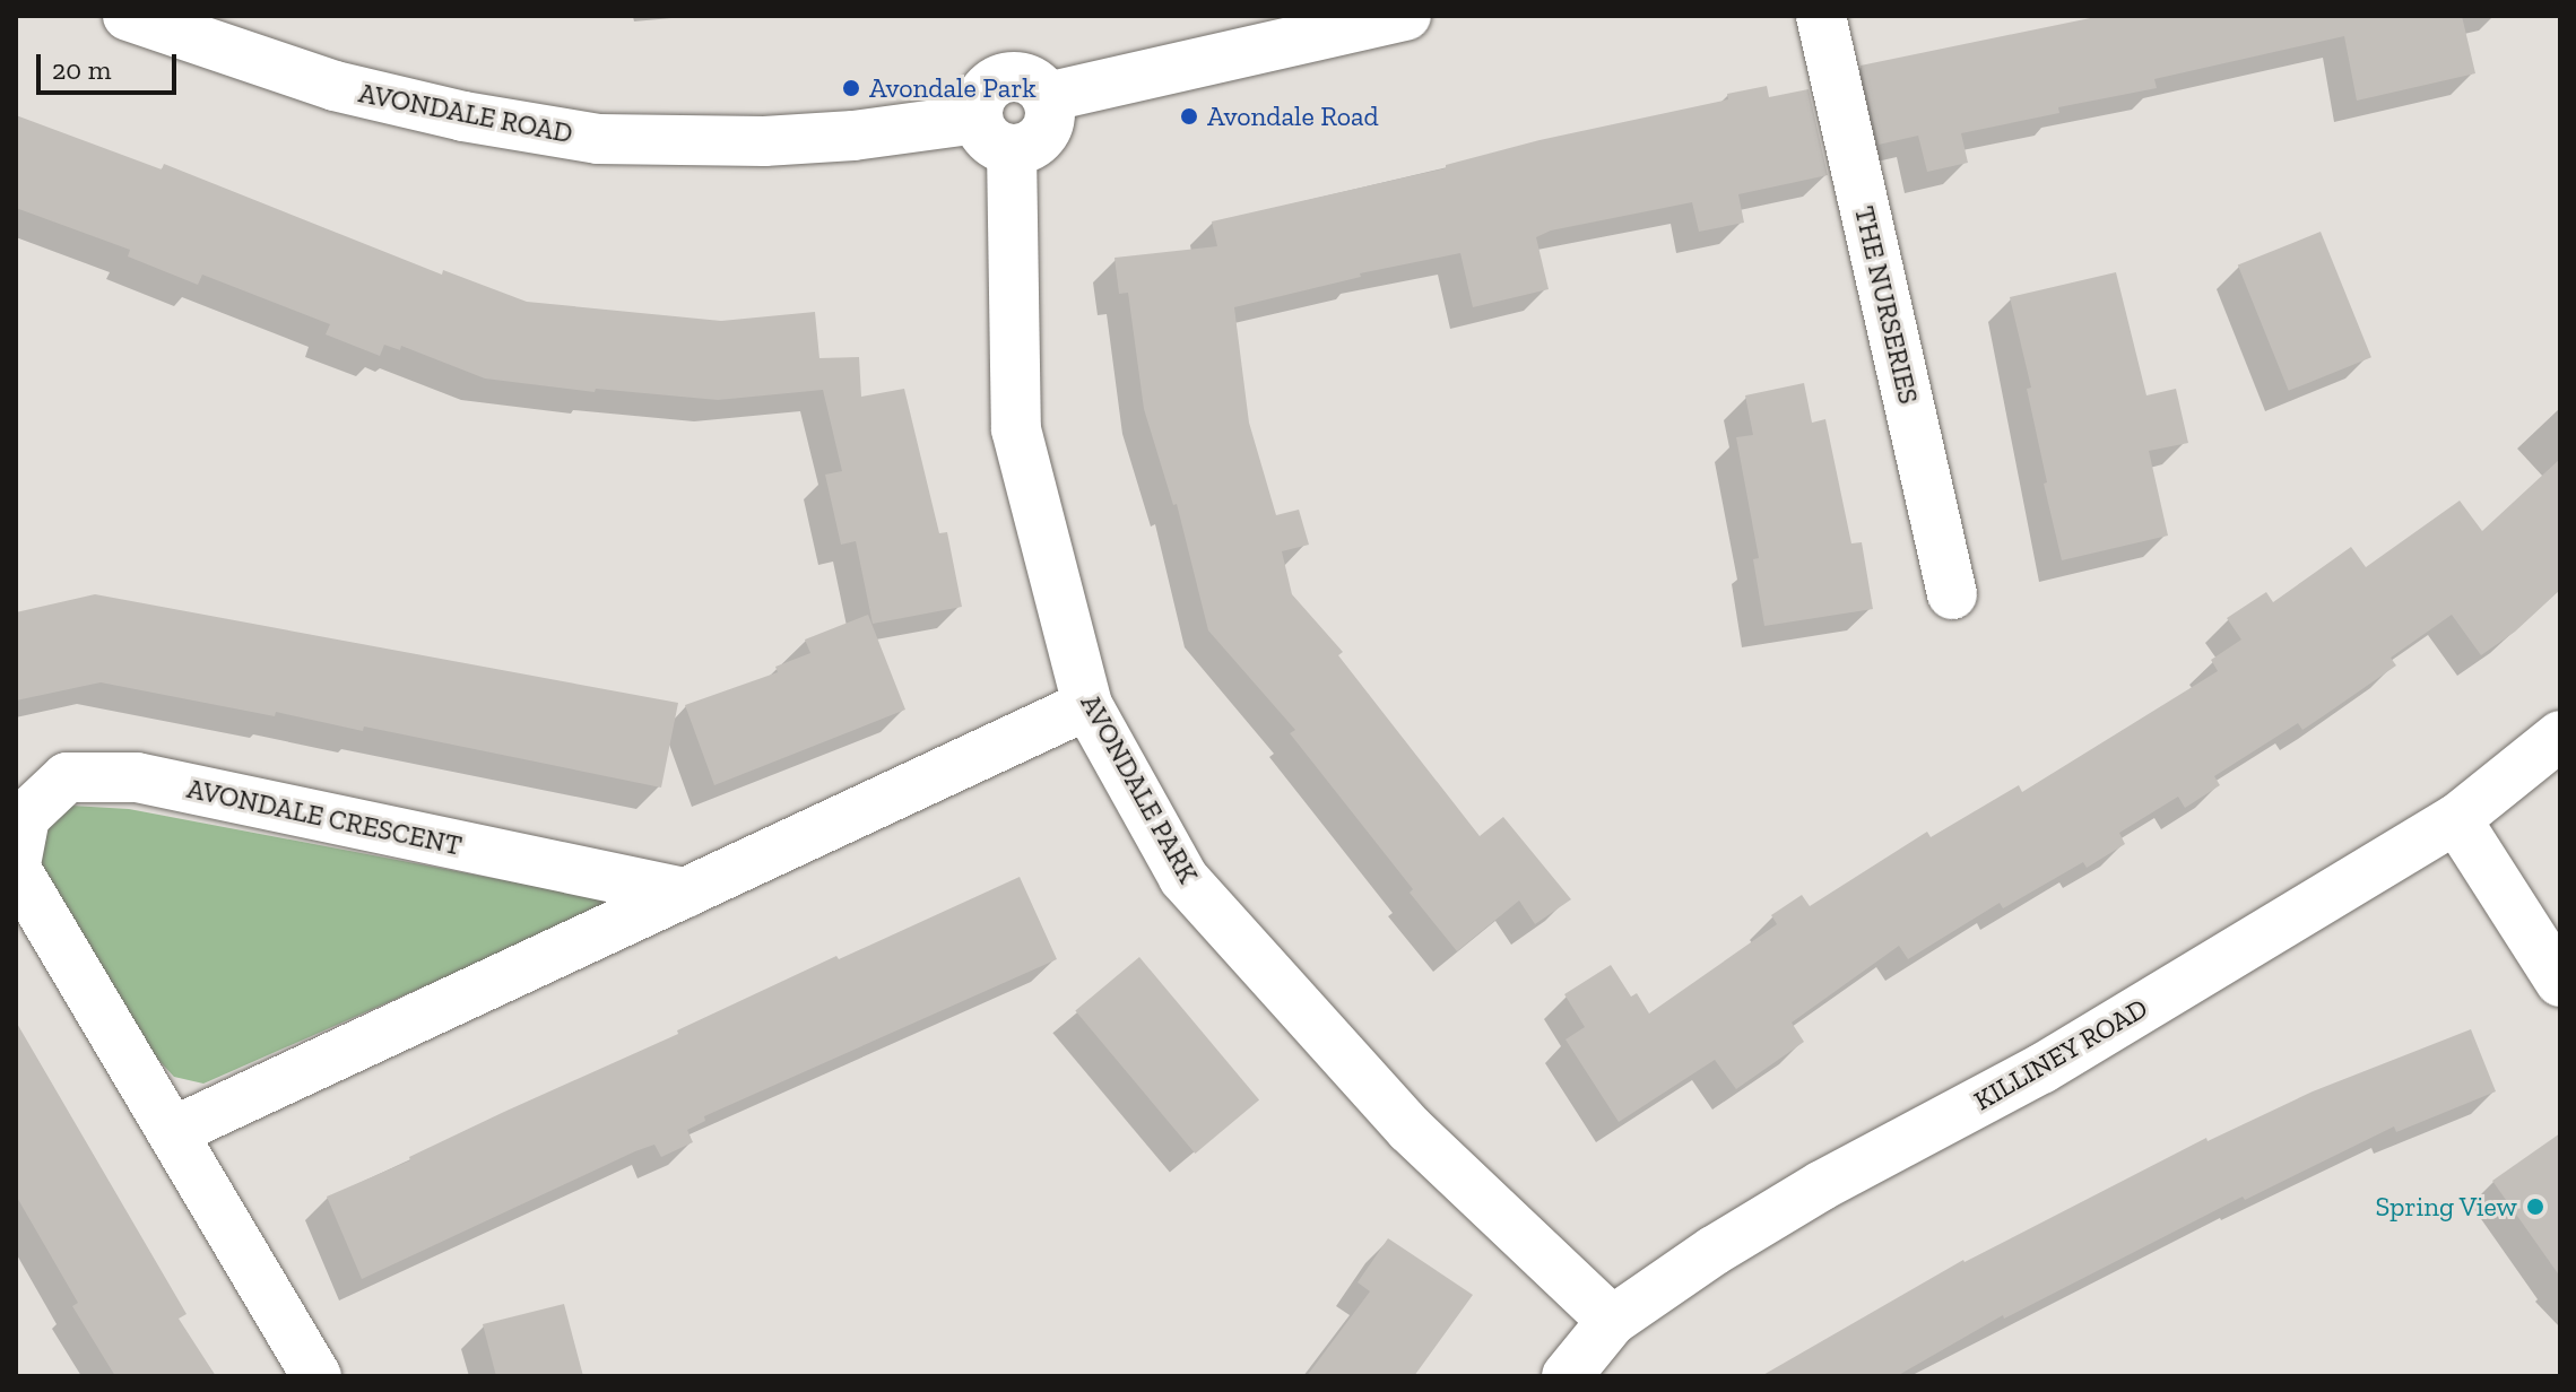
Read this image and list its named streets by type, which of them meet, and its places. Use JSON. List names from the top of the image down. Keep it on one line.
{"streets":{"street":["AVONDALE ROAD","THE NURSERIES","AVONDALE PARK","AVONDALE CRESCENT","KILLINEY ROAD"]},"crossings":[["AVONDALE ROAD","AVONDALE PARK"],["AVONDALE PARK","KILLINEY ROAD"]],"places":["Avondale Park","Avondale Road","Spring View"],"scale_bar":"20 m"}
